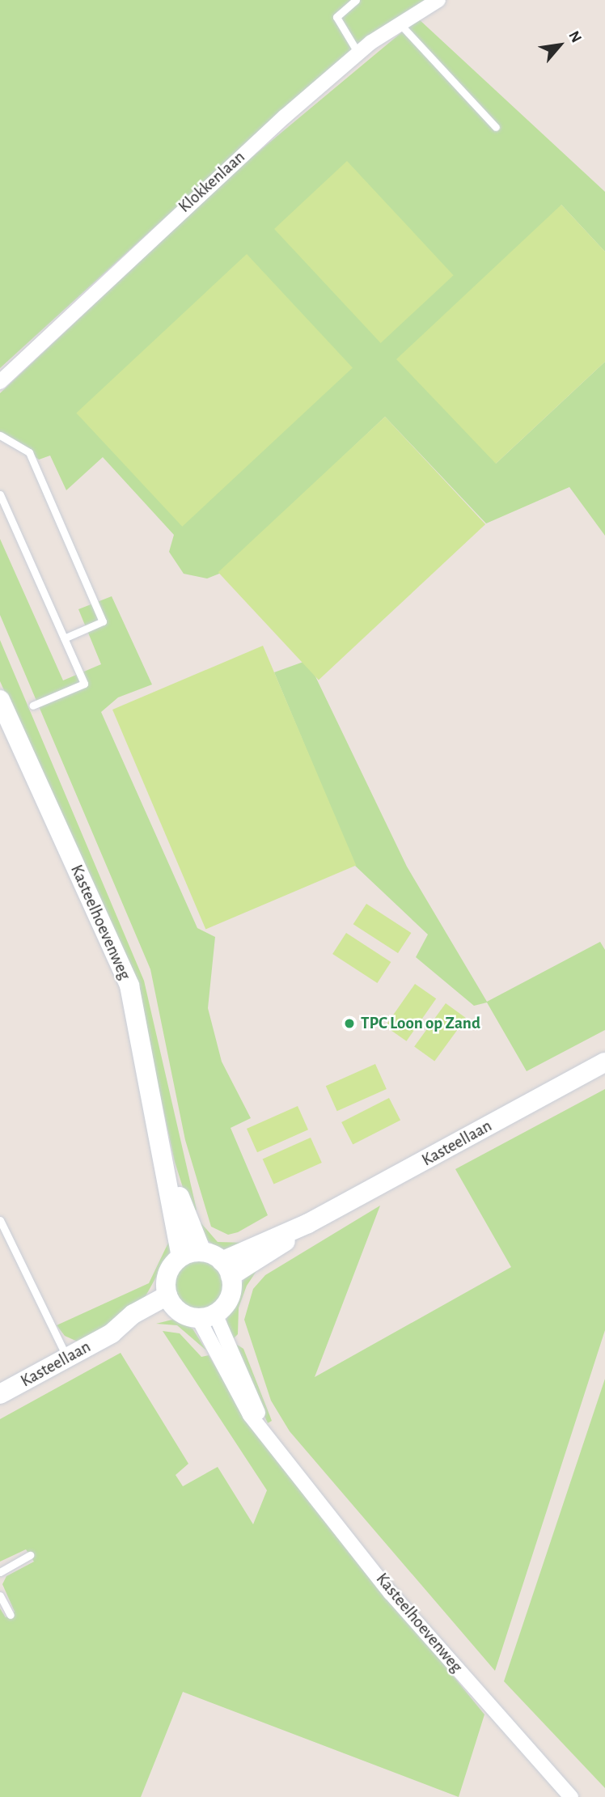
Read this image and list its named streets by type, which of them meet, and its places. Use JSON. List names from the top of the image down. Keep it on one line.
{"streets":{"street":["Klokkenlaan","Kasteelhoevenweg","Kasteellaan"]},"crossings":[["Kasteelhoevenweg","Kasteellaan"]],"places":["TPC Loon op Zand"],"north":"top right"}
